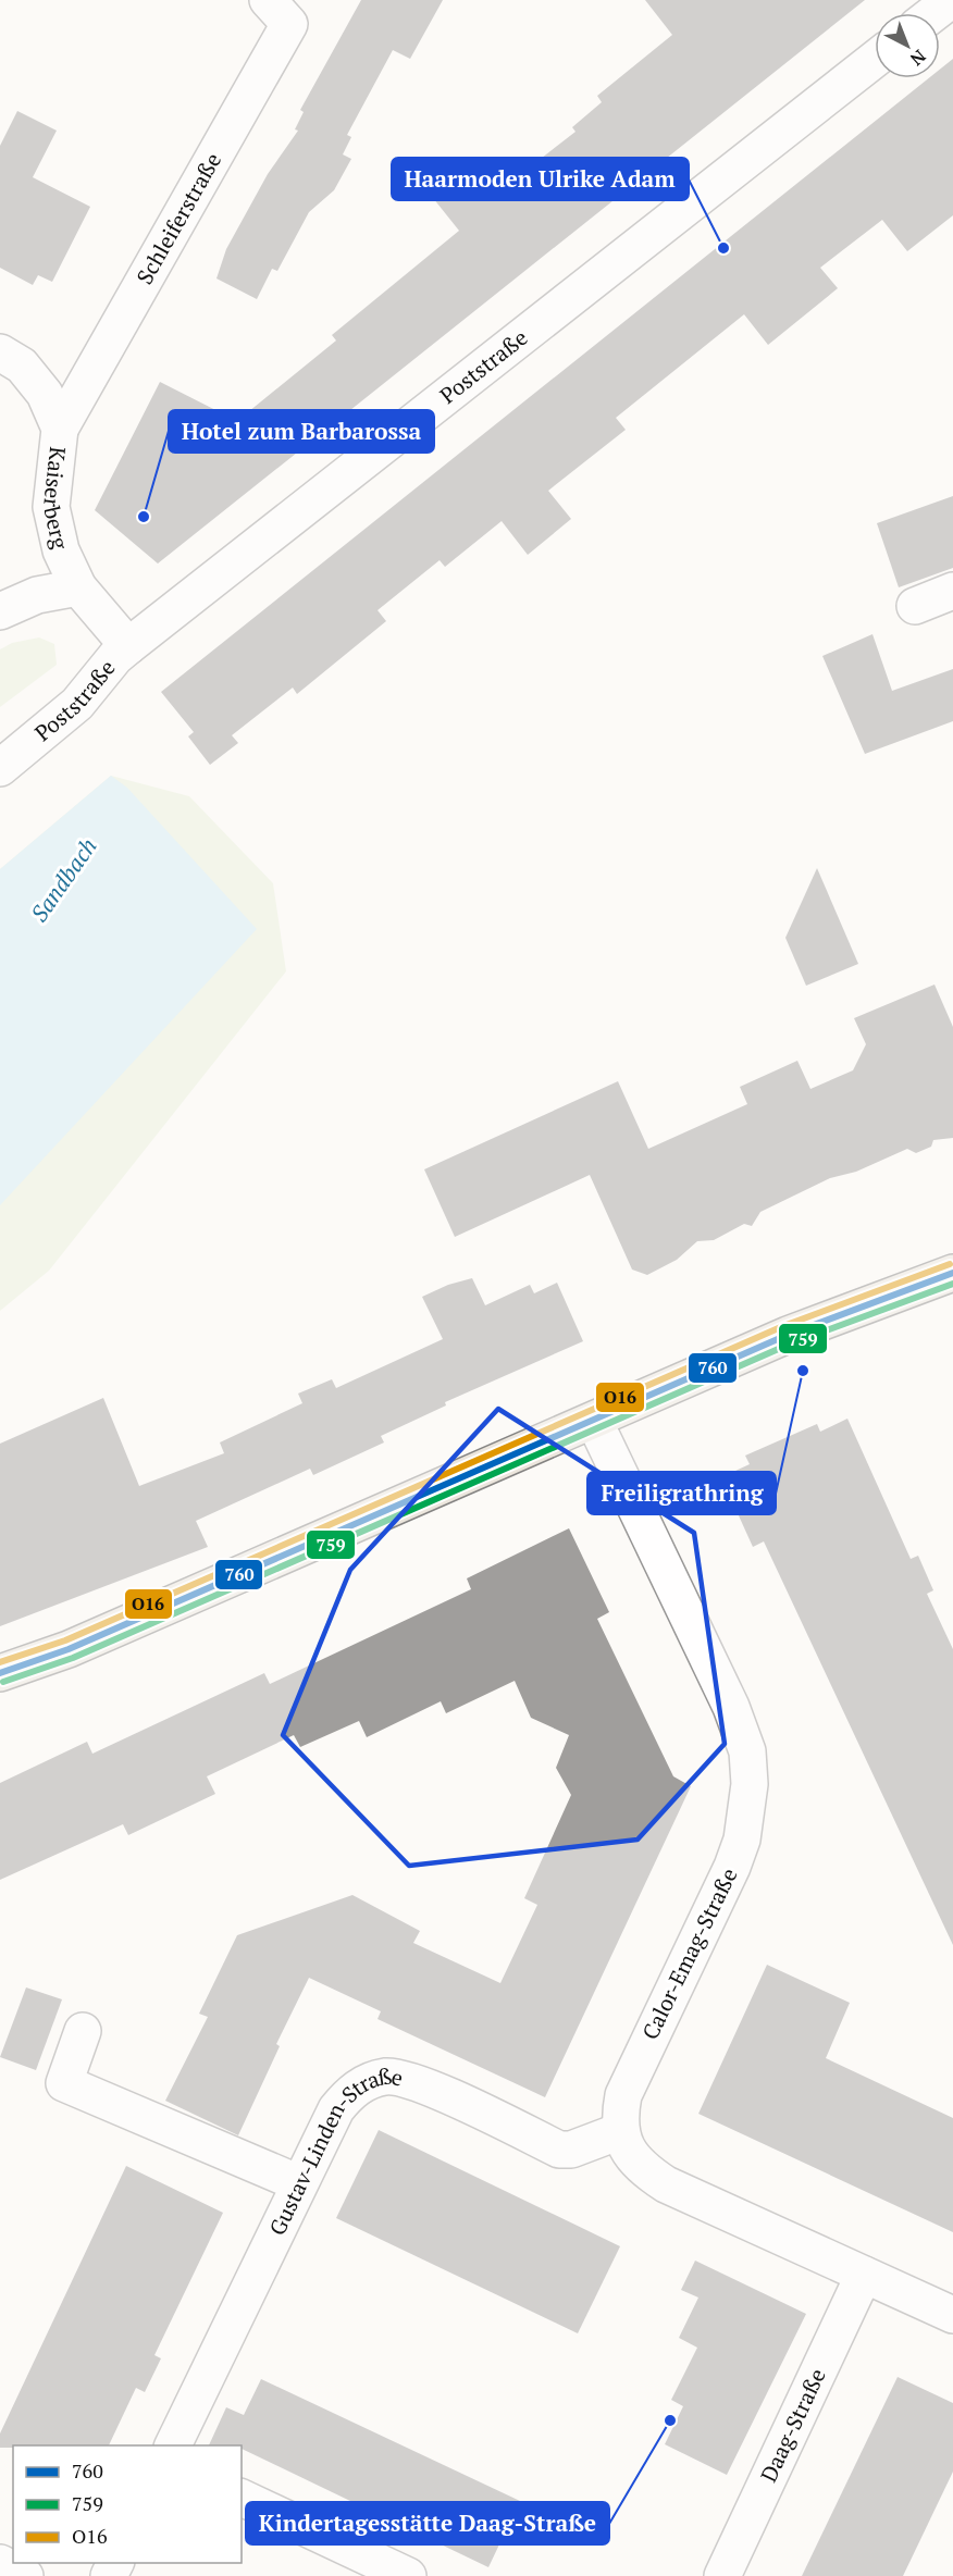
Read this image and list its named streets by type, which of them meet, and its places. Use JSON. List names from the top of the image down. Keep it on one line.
{"streets":{"street":["Schleiferstraße","Poststraße","Kaiserberg","Calor-Emag-Straße","Gustav-Linden-Straße","Daag-Straße"]},"crossings":[["Schleiferstraße","Kaiserberg"],["Poststraße","Kaiserberg"],["Calor-Emag-Straße","Gustav-Linden-Straße"]],"water":["Sandbach"],"places":["Haarmoden Ulrike Adam","Hotel zum Barbarossa","Freiligrathring","Kindertagesstätte Daag-Straße"],"lines":["transit line O16","transit line 760","transit line 759"],"legend":["760","759","O16"],"north":"bottom right"}
